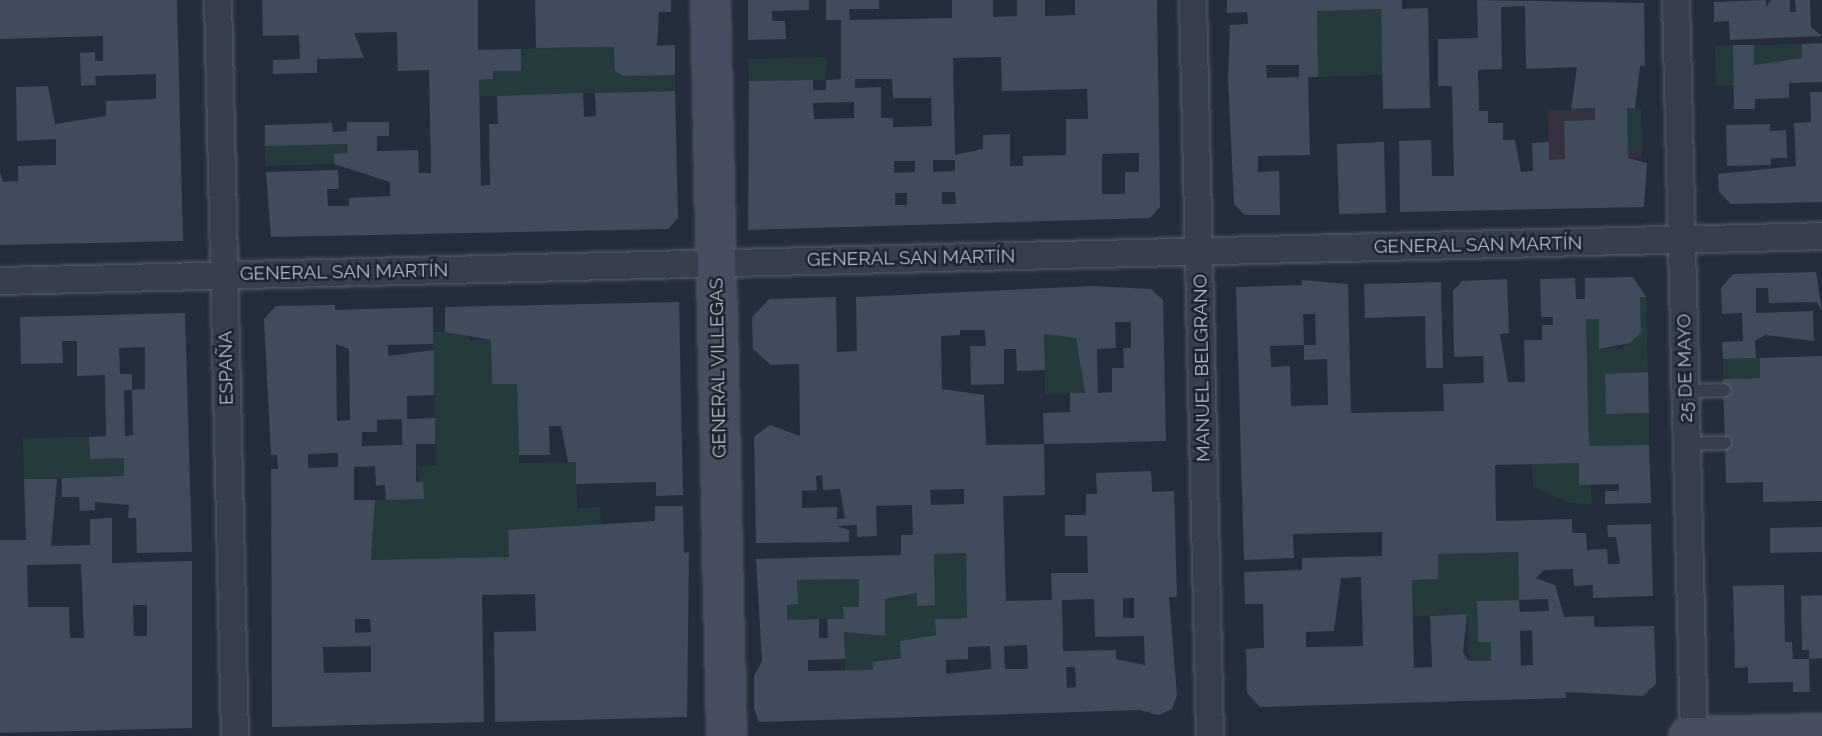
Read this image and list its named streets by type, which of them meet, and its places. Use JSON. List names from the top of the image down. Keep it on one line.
{"streets":{"street":["GENERAL SAN MARTÍN","ESPAÑA","GENERAL VILLEGAS","MANUEL BELGRANO","25 DE MAYO"]},"crossings":[["GENERAL SAN MARTÍN","ESPAÑA"],["GENERAL SAN MARTÍN","GENERAL VILLEGAS"],["GENERAL SAN MARTÍN","MANUEL BELGRANO"],["GENERAL SAN MARTÍN","25 DE MAYO"]]}
